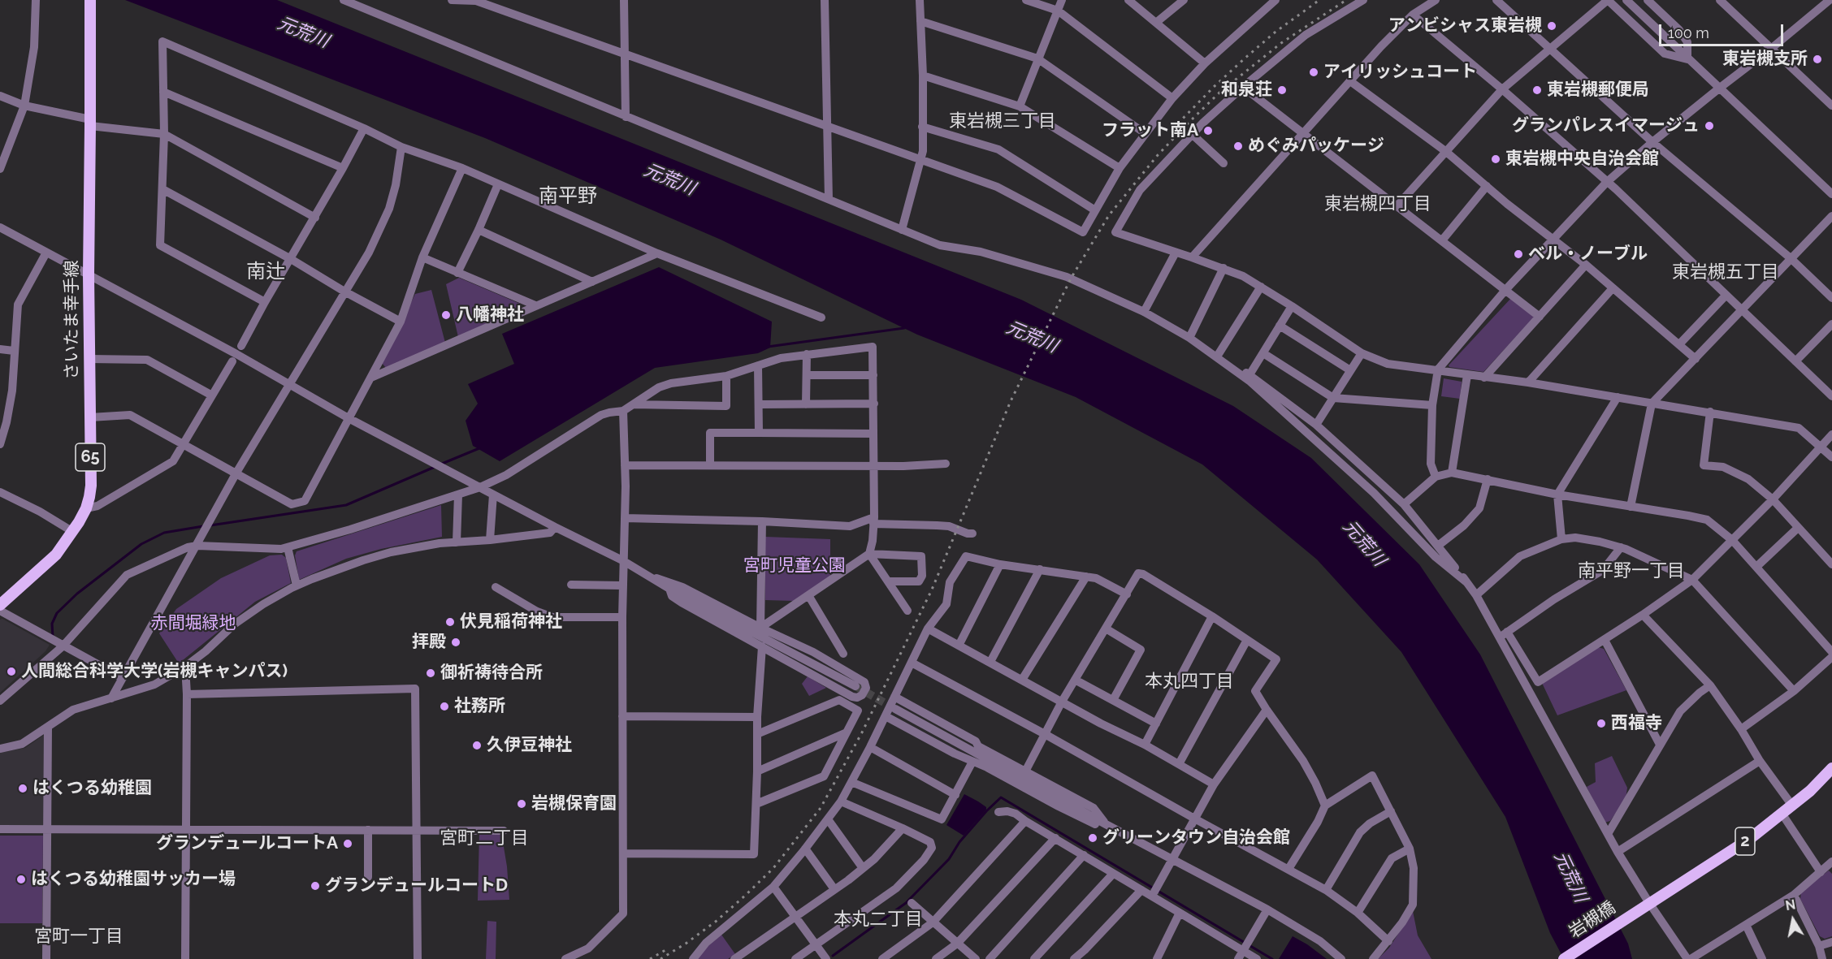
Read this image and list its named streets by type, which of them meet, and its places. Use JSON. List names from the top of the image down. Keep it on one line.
{"streets":{"main road":["さいたま幸手線","65","2","岩槻橋"]},"crossings":[["2","岩槻橋"]],"districts":["東岩槻三丁目","南平野","東岩槻四丁目","南辻","東岩槻五丁目","南平野一丁目","本丸四丁目","宮町二丁目","本丸二丁目","宮町一丁目"],"water":["元荒川"],"parks":["宮町児童公園","赤間堀緑地"],"places":["アンビシャス東岩槻","東岩槻支所","アイリッシュコート","和泉荘","東岩槻郵便局","グランパレスイマージュ","フラット南A","めぐみパッケージ","東岩槻中央自治会館","ベル・ノーブル","八幡神社","伏見稲荷神社","拝殿","人間総合科学大学(岩槻キャンパス)","御祈祷待合所","社務所","西福寺","久伊豆神社","はくつる幼稚園","岩槻保育園","グリーンタウン自治会館","グランデュールコートA","はくつる幼稚園サッカー場","グランデュールコートD"],"scale_bar":"100 m","north":"top"}
